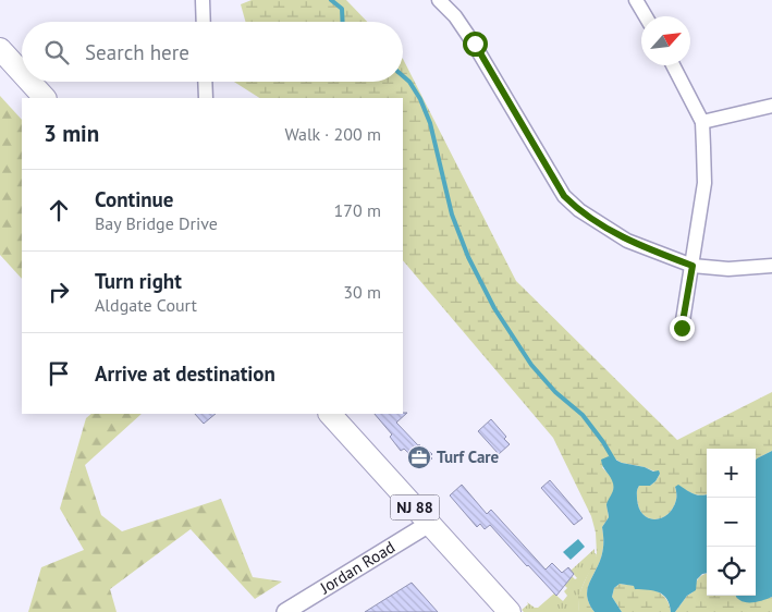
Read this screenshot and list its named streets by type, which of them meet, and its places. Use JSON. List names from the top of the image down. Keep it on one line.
{"streets":{"main road":["NJ 88"],"street":["Jordan Road"]},"crossings":[["NJ 88","Jordan Road"]],"places":{"office":["Turf Care"]},"north":"top right","page":{"search":"Search here","heading":["3 min","Walk · 200 m"],"list":[["Continue","Bay Bridge Drive","170 m"],["Turn right","Aldgate Court","30 m"],"Arrive at destination"],"map_buttons":["+","−"]}}
